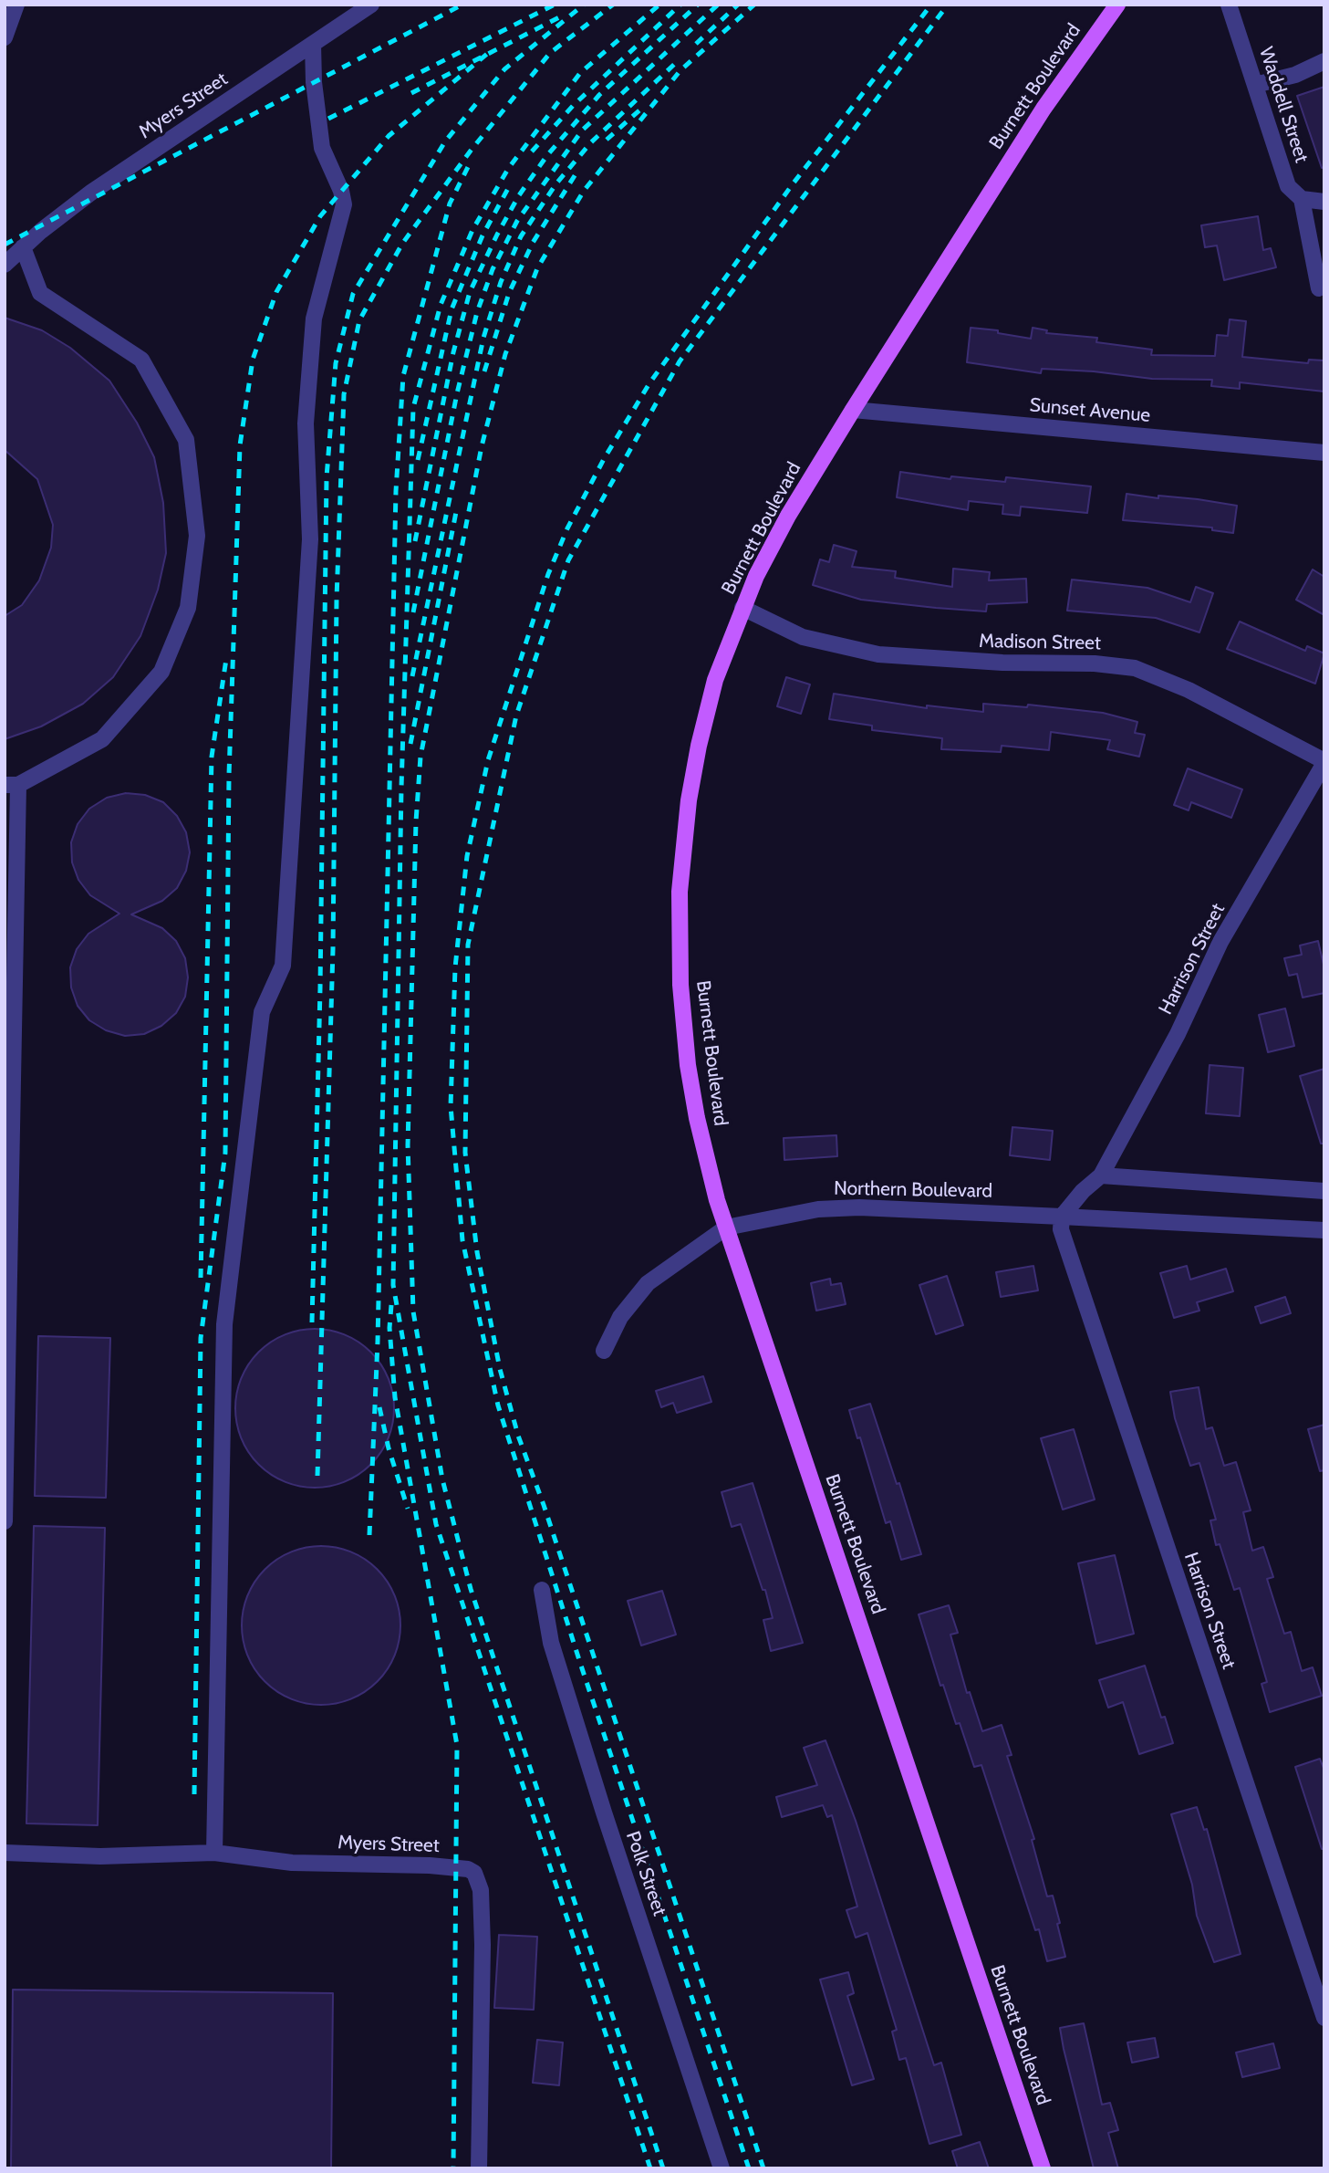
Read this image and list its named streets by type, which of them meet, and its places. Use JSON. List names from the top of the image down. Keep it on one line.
{"streets":{"main road":["Burnett Boulevard"],"street":["Waddell Street","Myers Street","Sunset Avenue","Madison Street","Harrison Street","Northern Boulevard","Polk Street"]},"crossings":[["Burnett Boulevard","Sunset Avenue"],["Burnett Boulevard","Madison Street"],["Burnett Boulevard","Northern Boulevard"],["Madison Street","Harrison Street"],["Harrison Street","Northern Boulevard"]]}
